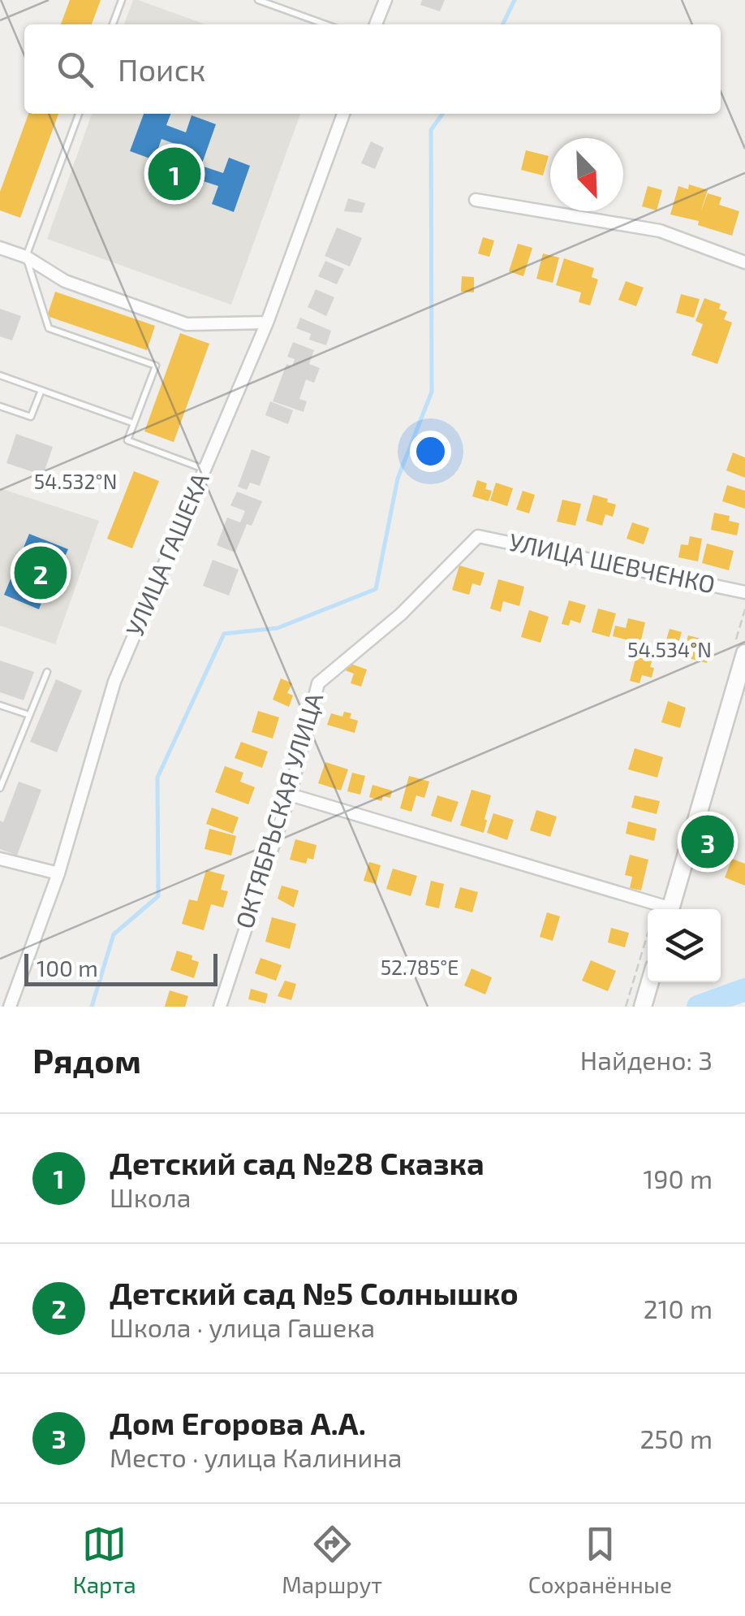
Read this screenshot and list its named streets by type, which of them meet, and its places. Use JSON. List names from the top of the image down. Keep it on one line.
{"streets":{"street":["УЛИЦА ГАШЕКА","УЛИЦА ШЕВЧЕНКО","ОКТЯБРЬСКАЯ УЛИЦА"]},"crossings":[["УЛИЦА ШЕВЧЕНКО","ОКТЯБРЬСКАЯ УЛИЦА"]],"scale_bar":"100 m","north":"bottom right","page":{"search":"Поиск","pins":["1","2","3"],"scale":"100 m","heading":["Рядом","Найдено: 3"],"list":[{"mark":"1","name":"Детский сад №28 Сказка","note":"Школа","value":"190 m"},{"mark":"2","name":"Детский сад №5 Солнышко","note":"Школа · улица Гашека","value":"210 m"},{"mark":"3","name":"Дом Егорова А.А.","note":"Место · улица Калинина","value":"250 m"}],"nav":["Карта","Маршрут","Сохранённые"]},"coordinates":["54.532°N","54.534°N","52.785°E"]}
